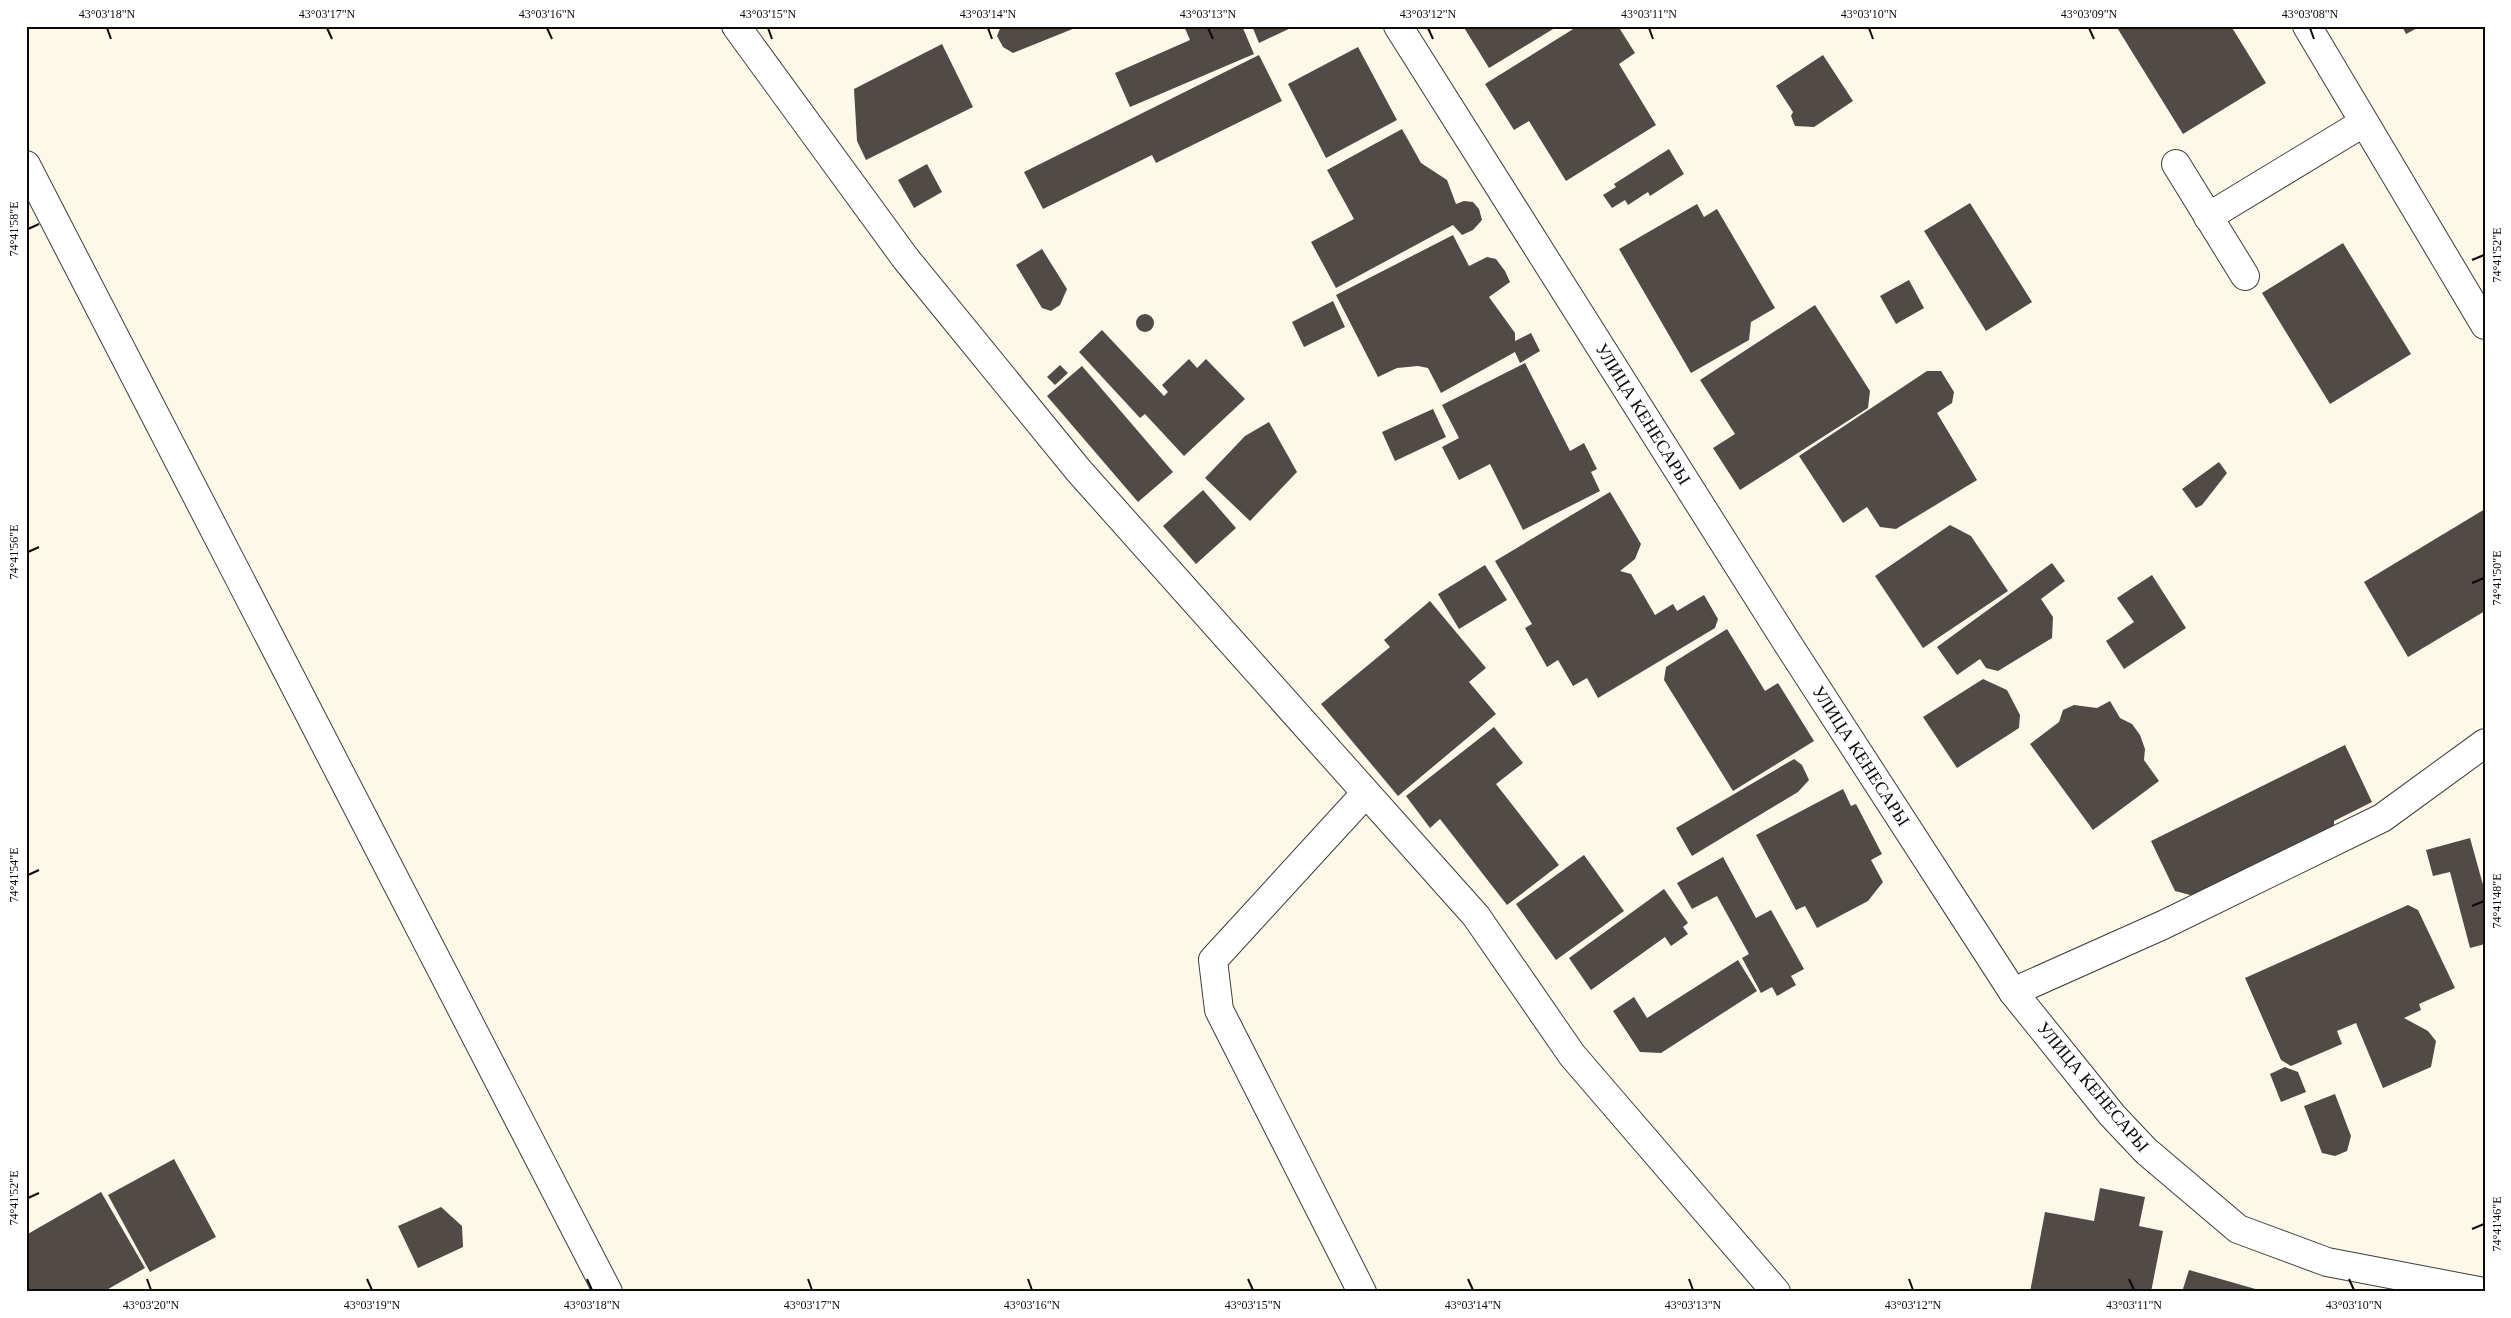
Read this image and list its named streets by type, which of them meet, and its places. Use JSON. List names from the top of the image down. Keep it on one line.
{"streets":{"street":["УЛИЦА КЕНЕСАРЫ"]},"coordinates":["43°03'18\"N","43°03'17\"N","43°03'16\"N","43°03'15\"N","43°03'14\"N","43°03'13\"N","43°03'12\"N","43°03'11\"N","43°03'10\"N","43°03'09\"N","43°03'08\"N","74°41'58\"E","74°41'52\"E","74°41'56\"E","74°41'50\"E","74°41'54\"E","74°41'48\"E","74°41'46\"E","43°03'20\"N","43°03'19\"N"]}
